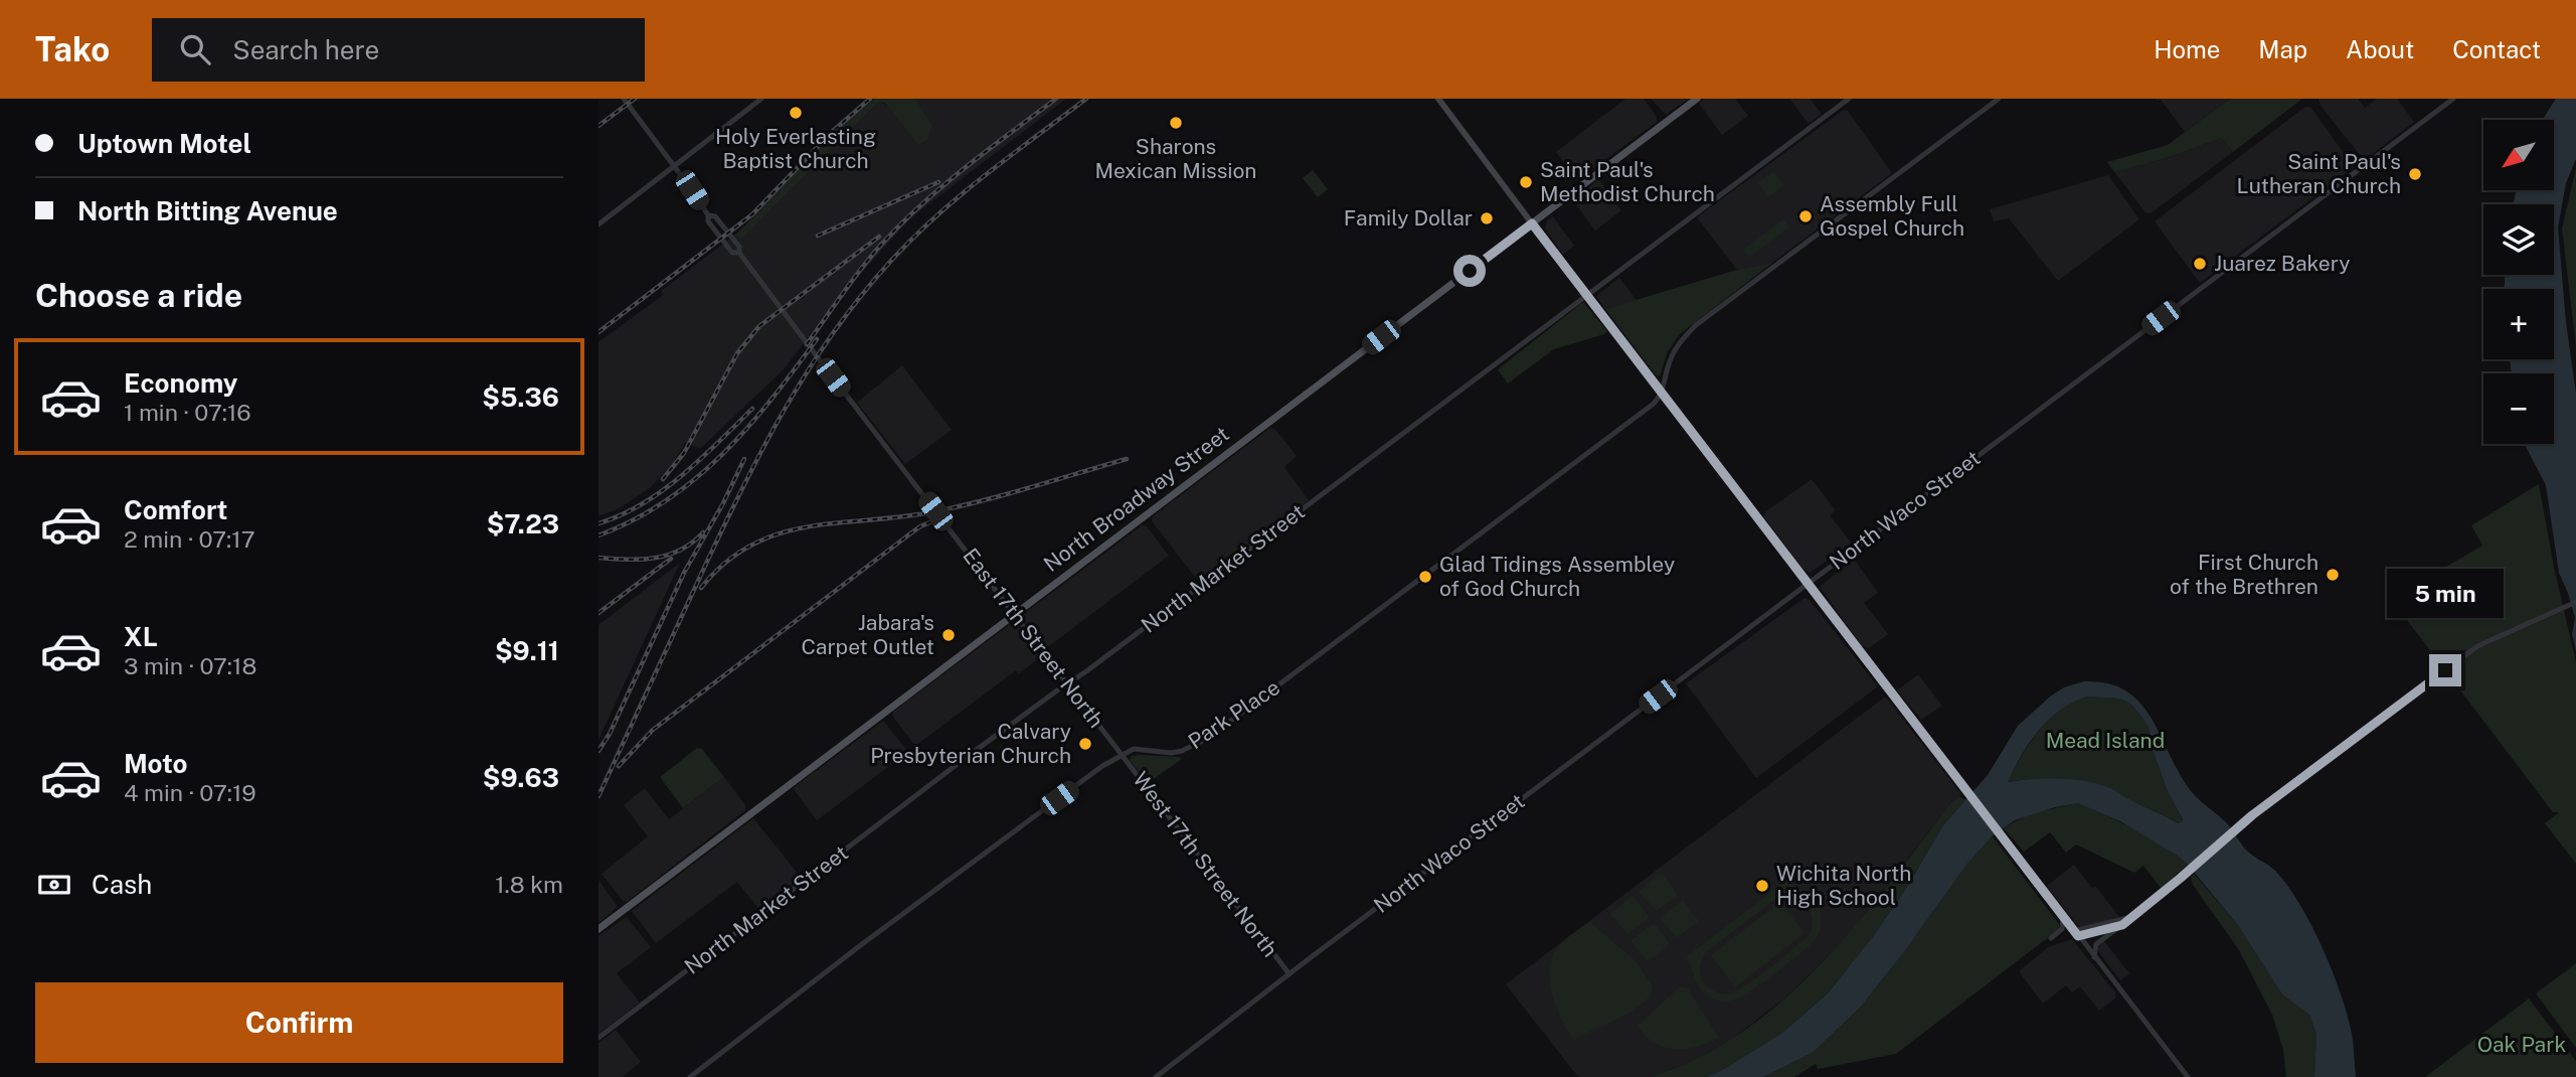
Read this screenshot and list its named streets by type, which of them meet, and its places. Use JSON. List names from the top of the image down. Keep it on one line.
{"streets":{"main road":["North Broadway Street"],"street":["North Waco Street","North Market Street","East 17th Street North","Park Place","West 17th Street North"]},"crossings":[["North Broadway Street","East 17th Street North"],["North Waco Street","West 17th Street North"],["North Market Street","East 17th Street North"],["East 17th Street North","Park Place"],["East 17th Street North","West 17th Street North"],["Park Place","West 17th Street North"]],"parks":["Mead Island","Oak Park"],"places":["Holy Everlasting Baptist Church","Sharons Mexican Mission","Saint Paul's Lutheran Church","Saint Paul's Methodist Church","Assembly Full Gospel Church","Family Dollar","Juarez Bakery","First Church of the Brethren","Glad Tidings Assembley of God Church","Jabara's Carpet Outlet","Calvary Presbyterian Church","Wichita North High School"],"north":"bottom left","page":{"header":"Tako","search":"Search here","nav":["Home","Map","About","Contact"],"banner":["Uptown Motel","North Bitting Avenue"],"map_buttons":["+","−"],"heading":"Choose a ride","list":[{"name":"Economy","note":"1 min · 07:16","value":"$5.36"},{"name":"Comfort","note":"2 min · 07:17","value":"$7.23"},{"name":"XL","note":"3 min · 07:18","value":"$9.11"},{"name":"Moto","note":"4 min · 07:19","value":"$9.63"}],"bubble":"5 min","pay":["Cash","1.8 km"],"buttons":"Confirm"}}
